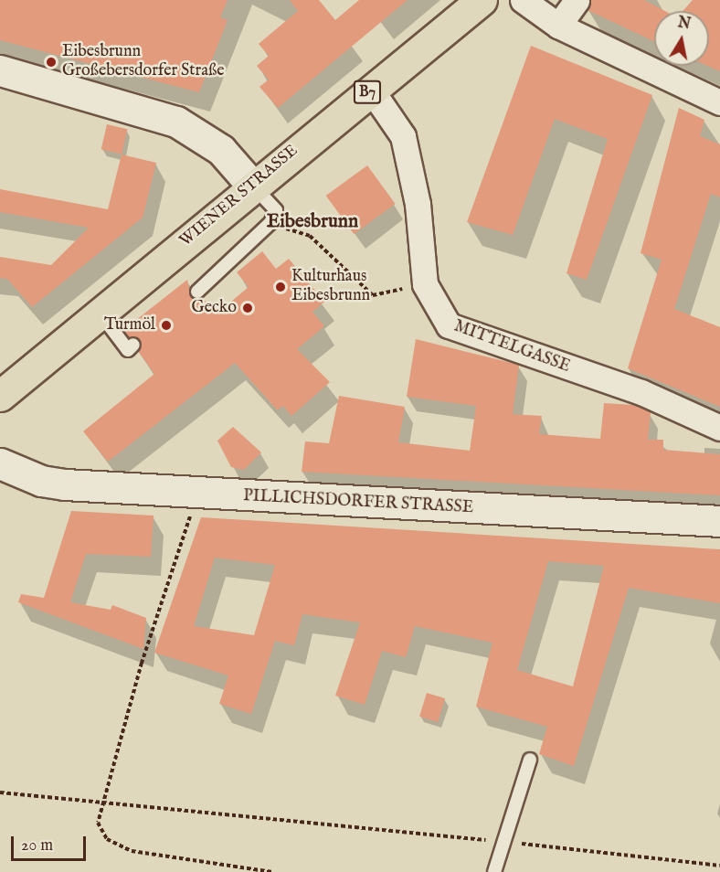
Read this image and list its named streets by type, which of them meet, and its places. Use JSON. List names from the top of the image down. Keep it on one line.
{"streets":{"main road":["B7","WIENER STRASSE","PILLICHSDORFER STRASSE"],"street":["MITTELGASSE"]},"crossings":[["WIENER STRASSE","MITTELGASSE"]],"districts":["Eibesbrunn"],"places":["Eibesbrunn Großebersdorfer Straße","Kulturhaus Eibesbrunn","Gecko","Turmöl"],"scale_bar":"20 m","north":"top"}
